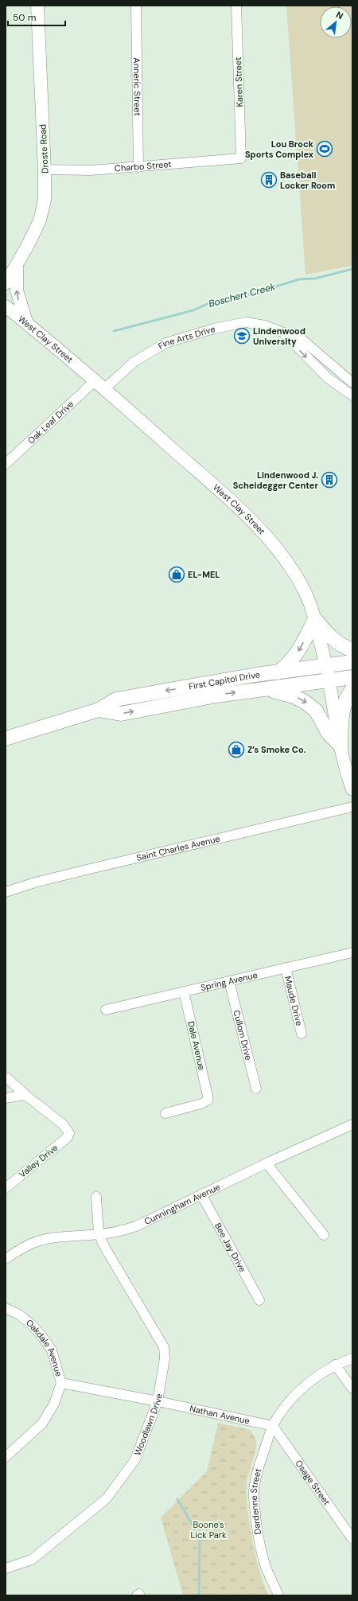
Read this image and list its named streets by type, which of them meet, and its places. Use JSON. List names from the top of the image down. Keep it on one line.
{"streets":{"main road":["Droste Road","West Clay Street","First Capitol Drive"],"street":["Karen Street","Anneric Street","Charbo Street","Fine Arts Drive","Oak Leaf Drive","Saint Charles Avenue","Spring Avenue","Maude Drive","Cullom Drive","Dale Avenue","Valley Drive","Cunningham Avenue","Bee Jay Drive","Oakdale Avenue","Nathan Avenue","Woodlawn Drive","Osage Street","Dardenne Street"]},"crossings":[["Karen Street","Charbo Street"],["Anneric Street","Charbo Street"],["Droste Road","Charbo Street"],["Fine Arts Drive","West Clay Street"],["Fine Arts Drive","Oak Leaf Drive"],["West Clay Street","Oak Leaf Drive"],["West Clay Street","First Capitol Drive"],["Spring Avenue","Maude Drive"],["Spring Avenue","Cullom Drive"],["Spring Avenue","Dale Avenue"],["Cunningham Avenue","Bee Jay Drive"],["Cunningham Avenue","Woodlawn Drive"],["Oakdale Avenue","Nathan Avenue"],["Nathan Avenue","Woodlawn Drive"],["Nathan Avenue","Osage Street"],["Nathan Avenue","Dardenne Street"],["Osage Street","Dardenne Street"]],"water":["Boschert Creek"],"parks":["Boone's Lick Park"],"places":{"sports":["Lou Brock Sports Complex"],"building":["Baseball Locker Room","Lindenwood J. Scheidegger Center"],"school or university":["Lindenwood University"],"shop":["EL-MEL","Z’s Smoke Co."]},"scale_bar":"50 m","north":"top right"}
